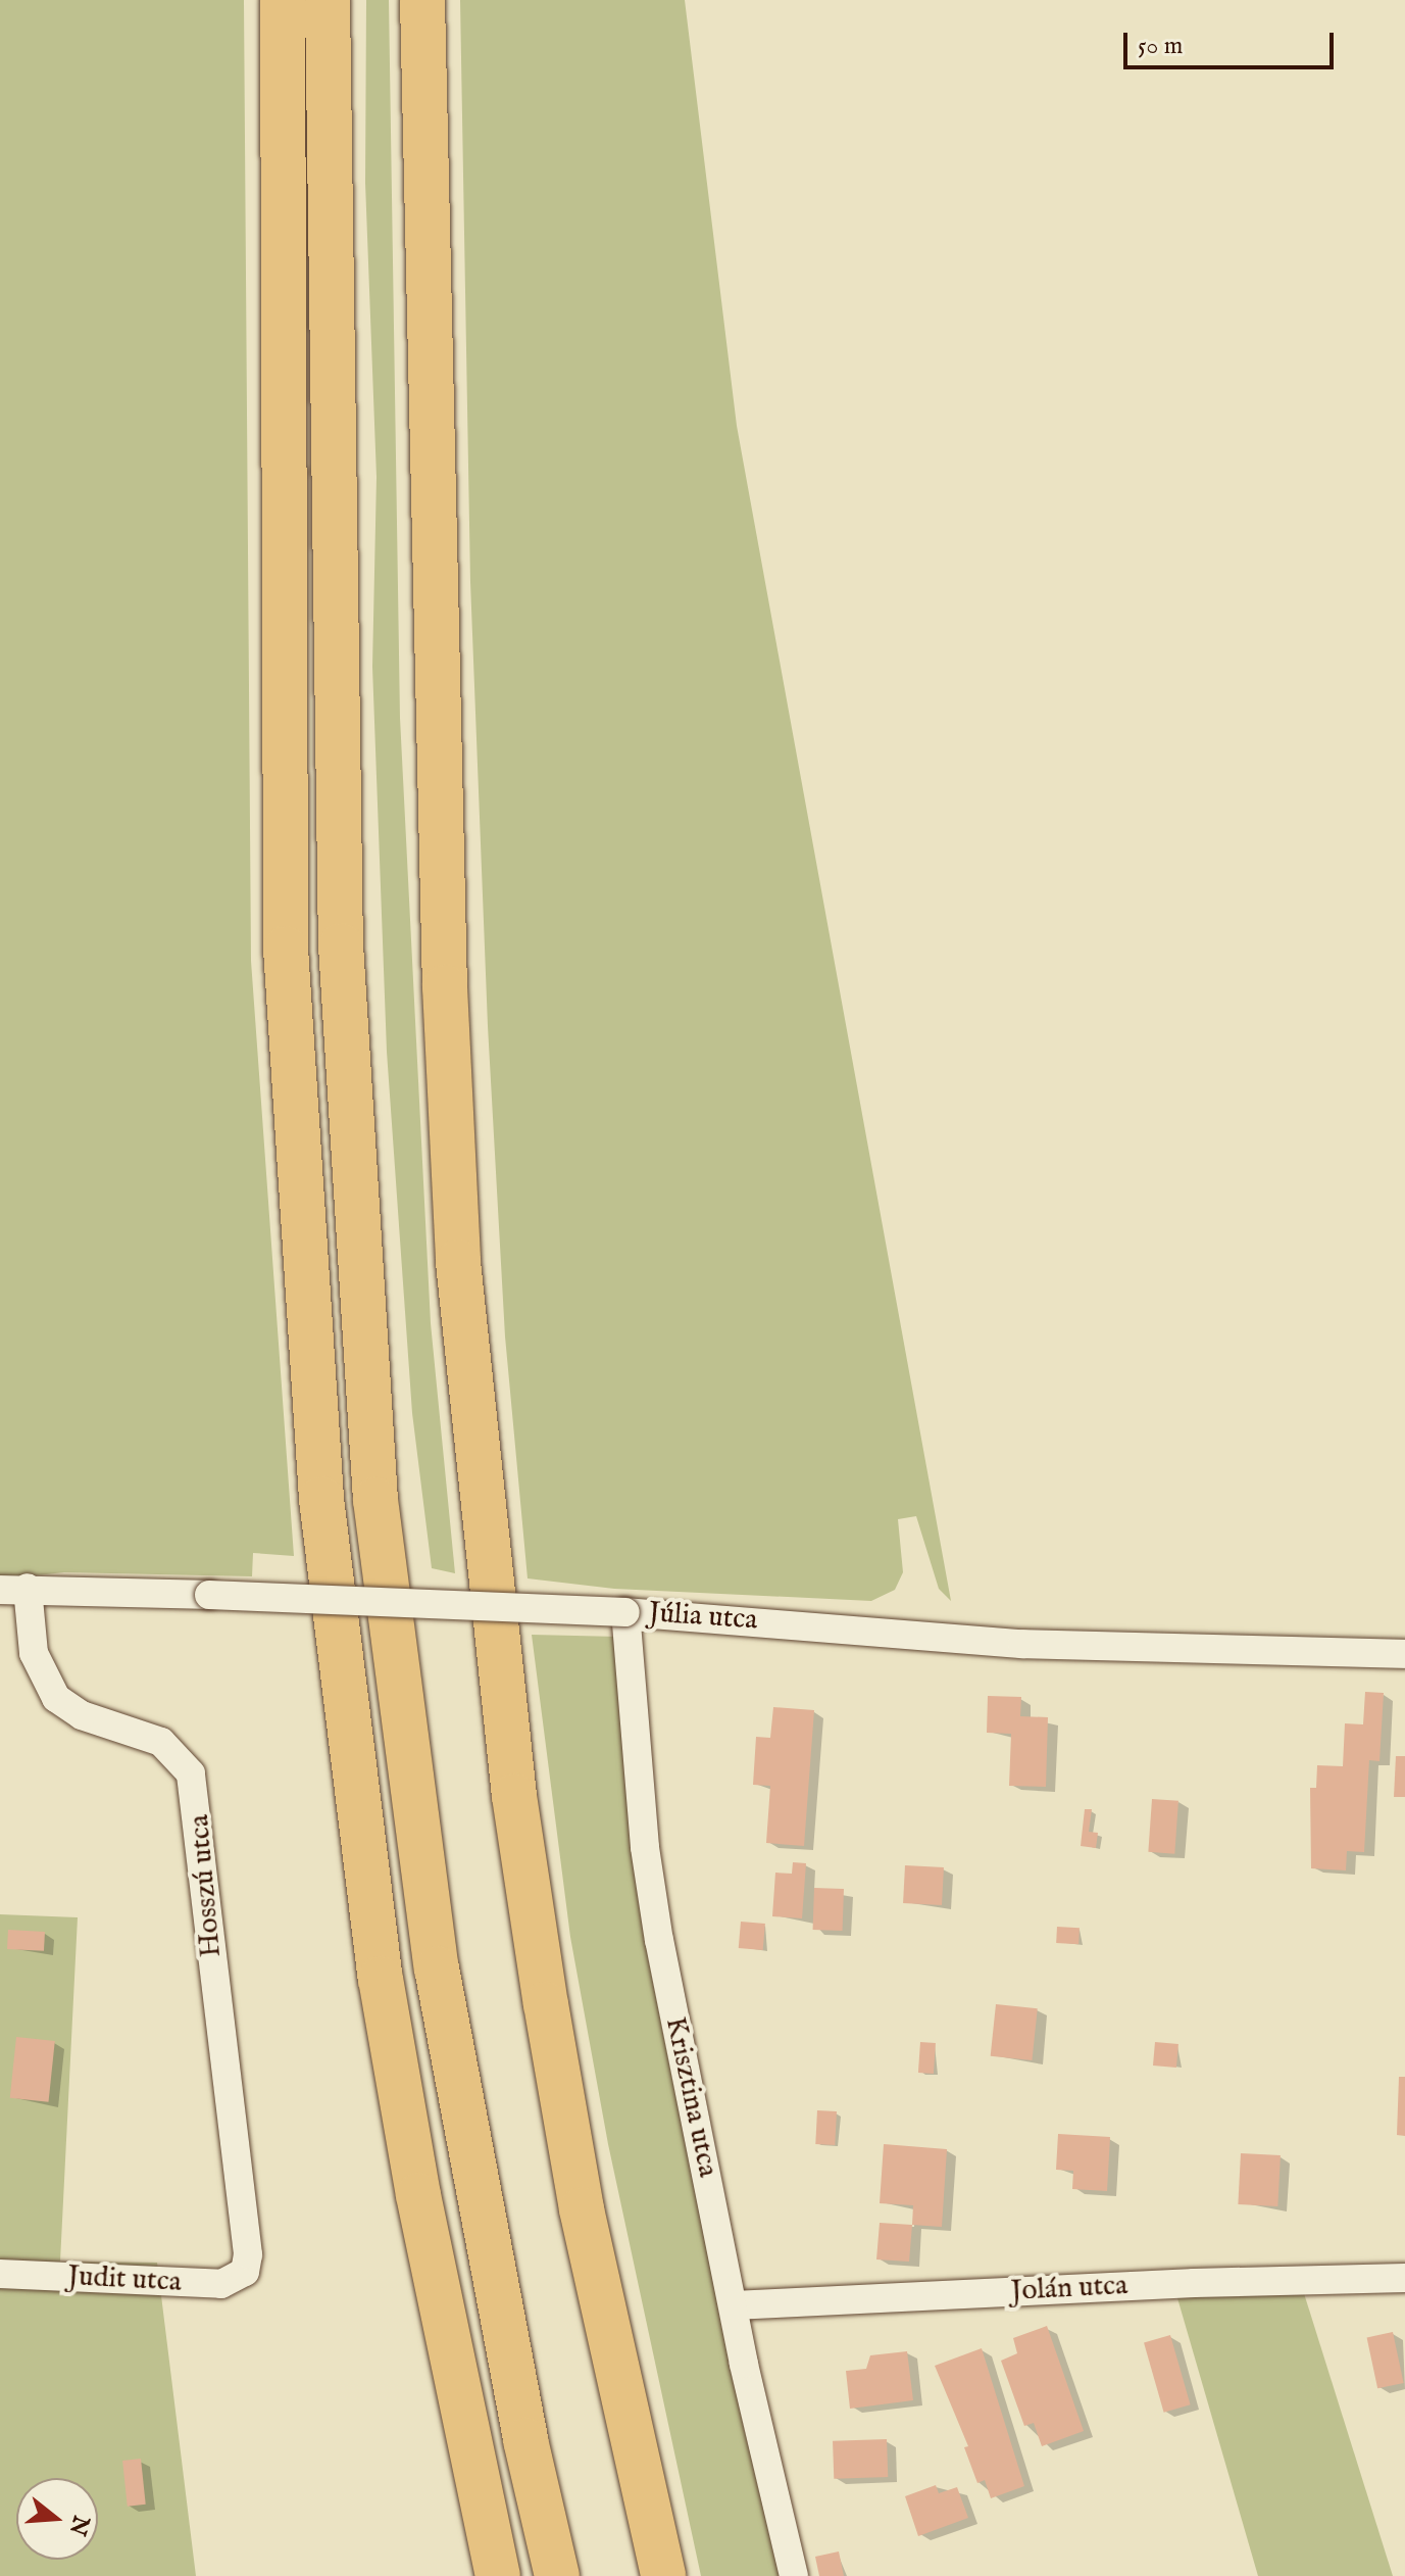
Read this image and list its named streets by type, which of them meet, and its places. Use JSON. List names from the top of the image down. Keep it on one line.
{"streets":{"street":["Júlia utca","Hosszú utca","Krisztina utca","Judit utca","Jolán utca"]},"crossings":[["Júlia utca","Hosszú utca"],["Júlia utca","Krisztina utca"],["Hosszú utca","Judit utca"],["Krisztina utca","Jolán utca"]],"scale_bar":"50 m","north":"right"}
